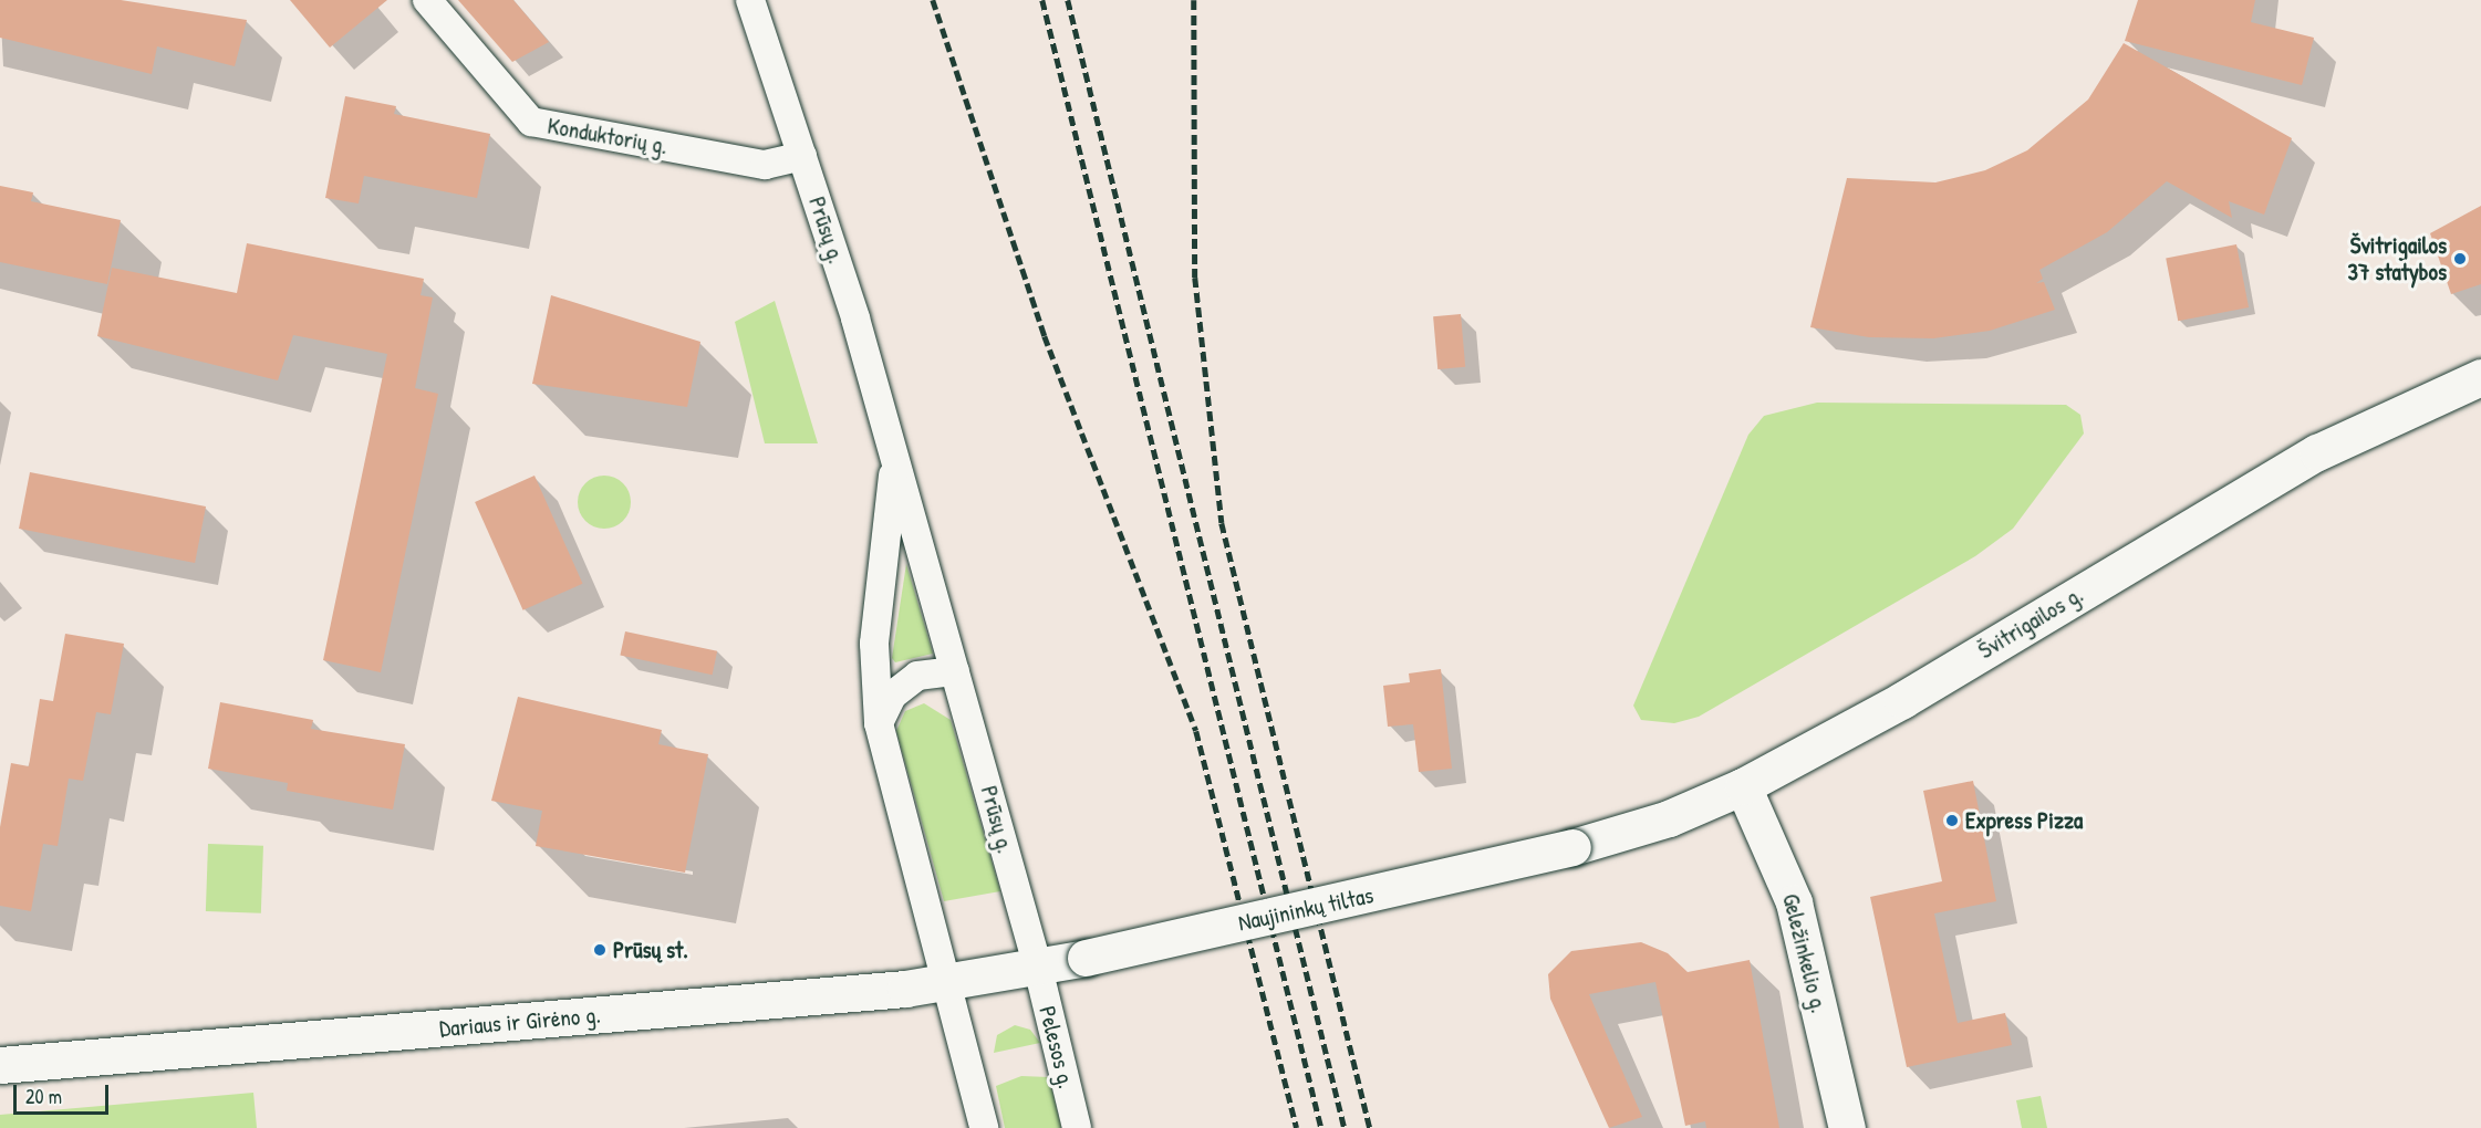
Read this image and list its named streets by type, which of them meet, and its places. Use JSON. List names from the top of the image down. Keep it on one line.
{"streets":{"main road":["Švitrigailos g.","Naujininkų tiltas","Geležinkelio g.","Dariaus ir Girėno g."],"street":["Konduktorių g.","Prūsų g.","Pelesos g."]},"crossings":[["Konduktorių g.","Prūsų g."],["Prūsų g.","Naujininkų tiltas"],["Prūsų g.","Dariaus ir Girėno g."],["Prūsų g.","Pelesos g."],["Švitrigailos g.","Naujininkų tiltas"],["Švitrigailos g.","Geležinkelio g."],["Naujininkų tiltas","Dariaus ir Girėno g."],["Naujininkų tiltas","Pelesos g."],["Dariaus ir Girėno g.","Pelesos g."]],"places":["Švitrigailos 37 statybos","Express Pizza","Prūsų st."],"scale_bar":"20 m"}
